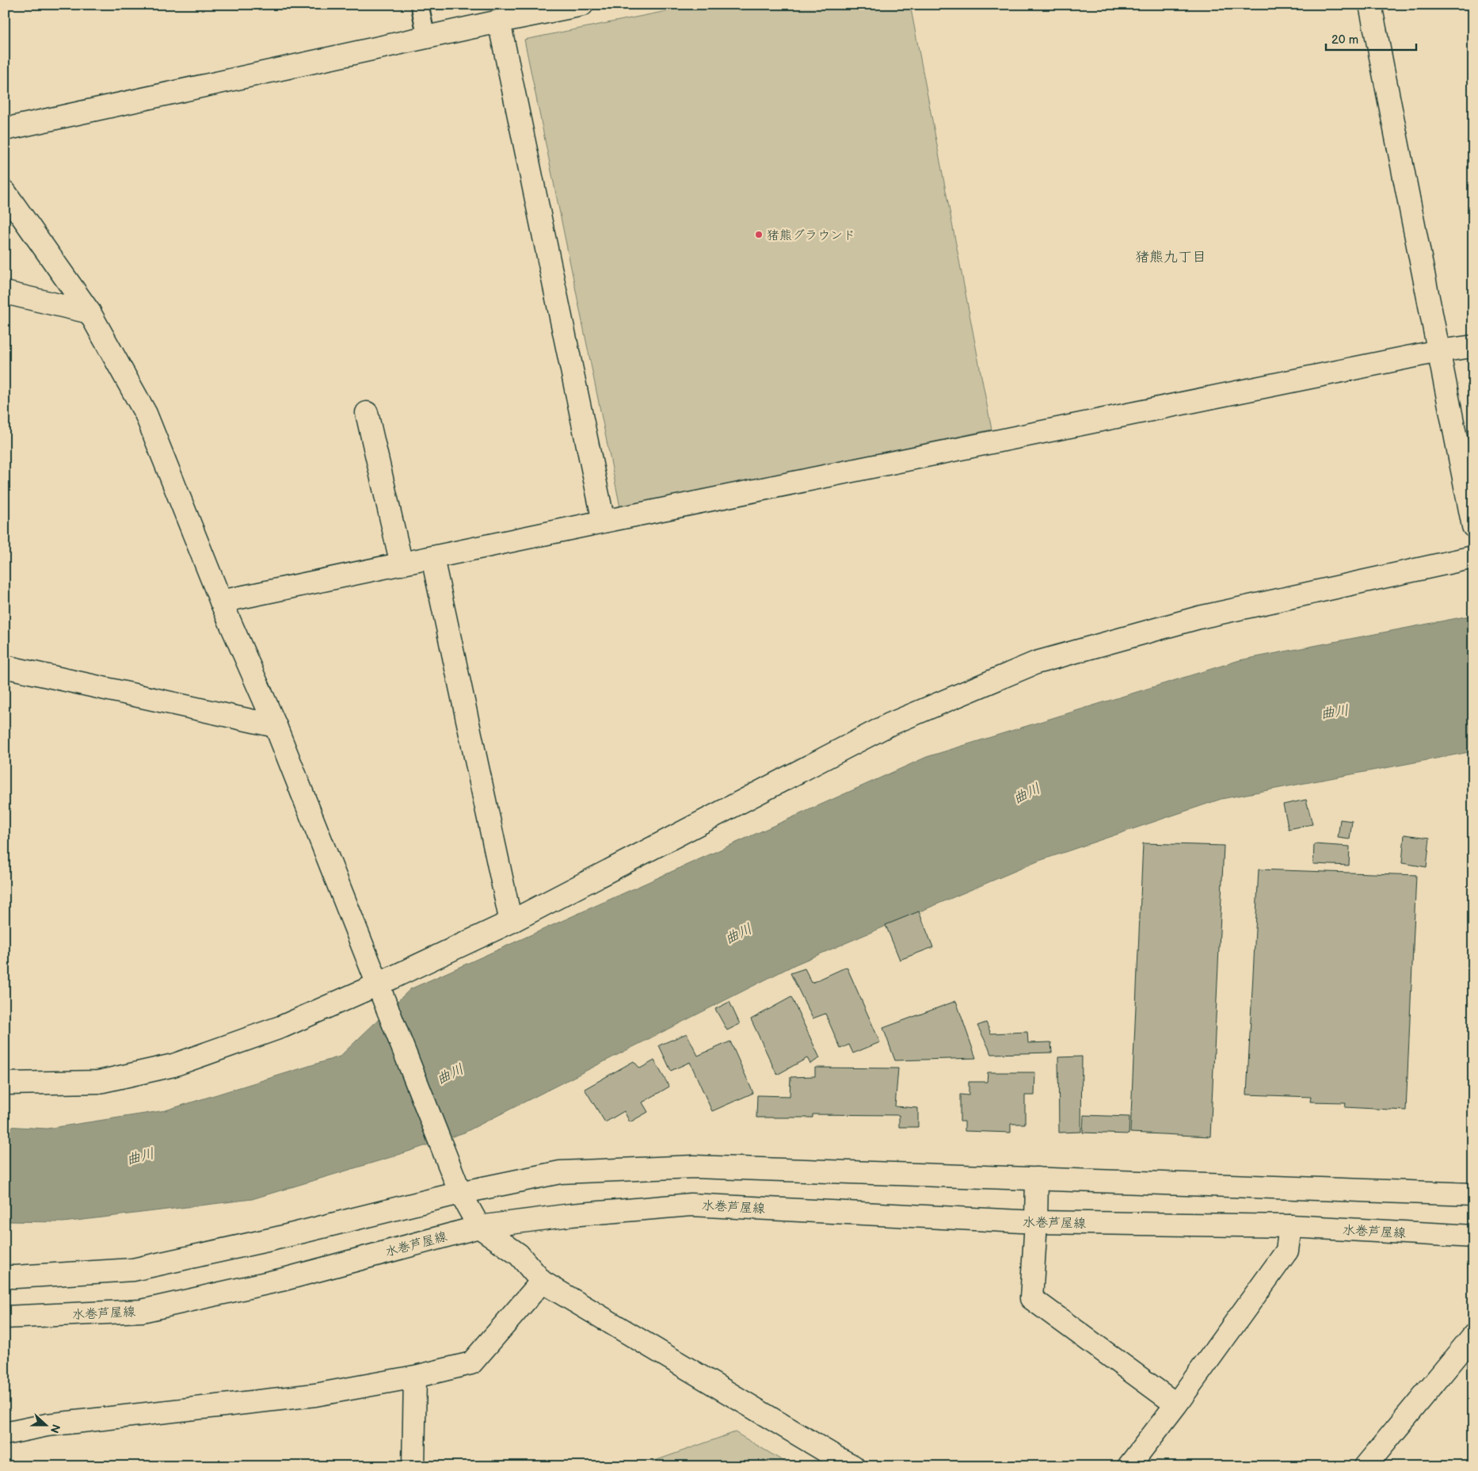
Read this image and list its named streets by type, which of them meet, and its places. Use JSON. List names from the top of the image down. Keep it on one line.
{"streets":{"street":["水巻芦屋線"]},"districts":["猪熊九丁目"],"water":["曲川"],"places":["猪熊グラウンド"],"scale_bar":"20 m","north":"right"}
